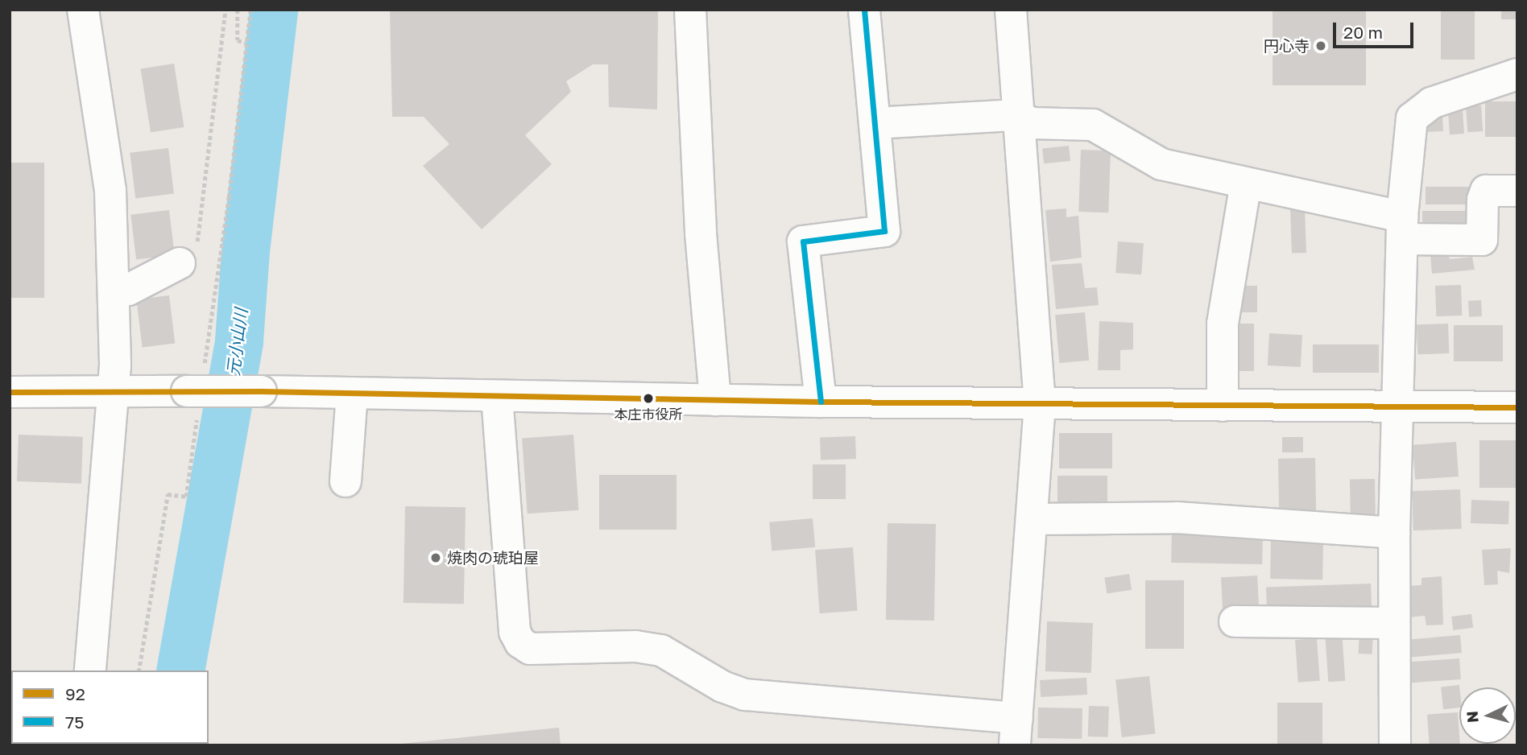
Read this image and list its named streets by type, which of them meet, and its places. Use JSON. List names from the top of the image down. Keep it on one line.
{"water":["元小山川"],"places":["円心寺","本庄市役所","焼肉の琥珀屋"],"lines":["transit line 75","transit line 92"],"legend":["92","75"],"scale_bar":"20 m","north":"left"}
